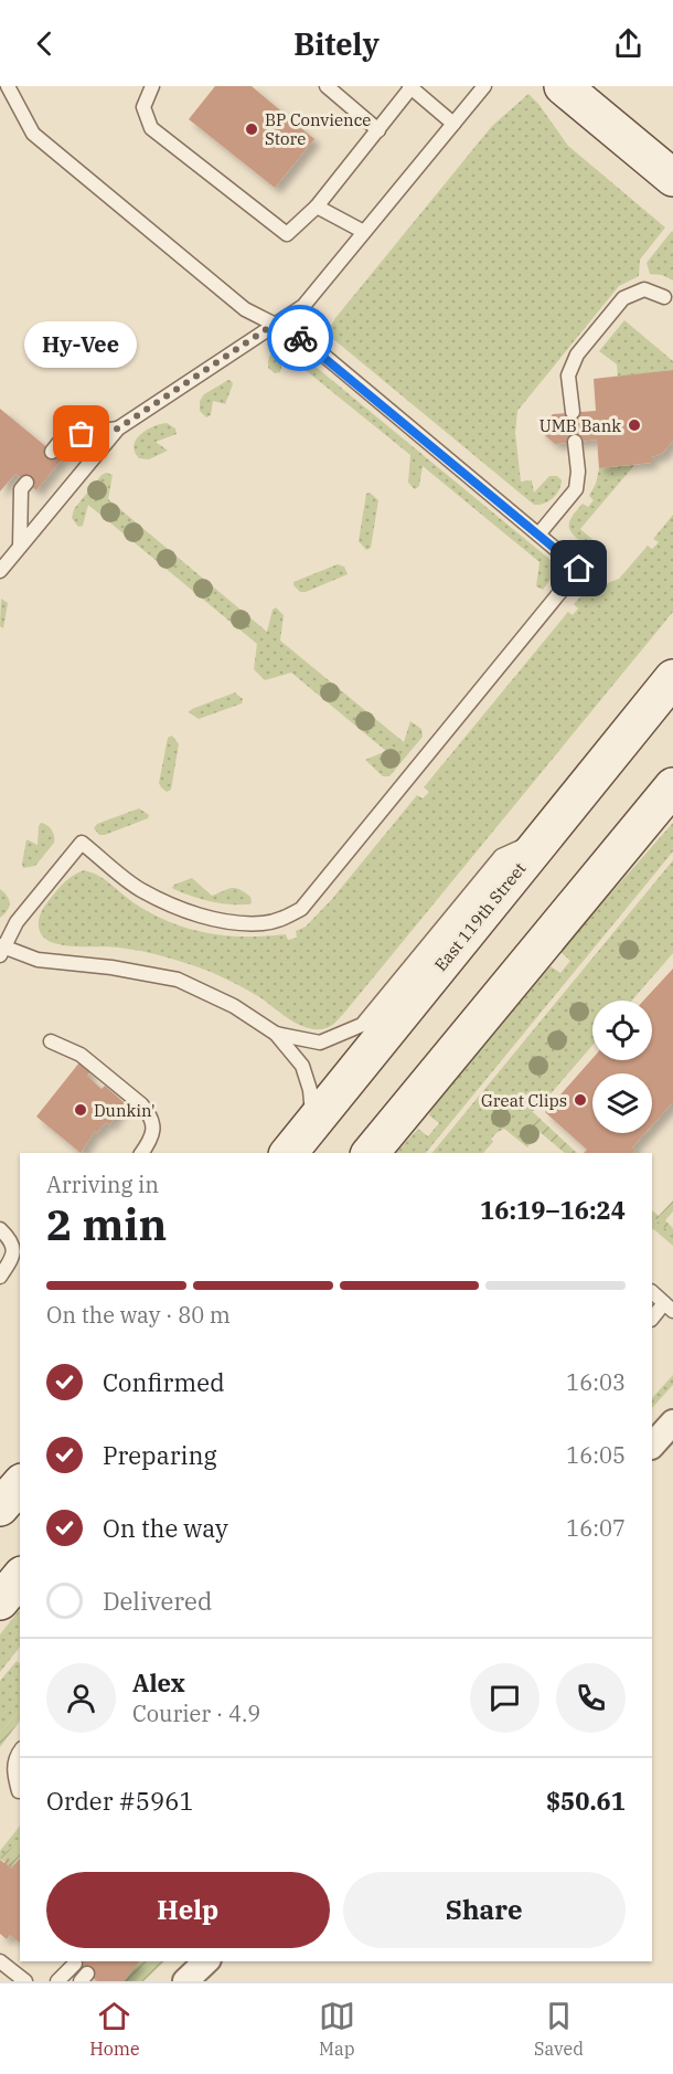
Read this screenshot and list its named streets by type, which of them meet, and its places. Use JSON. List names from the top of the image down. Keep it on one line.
{"streets":{"main road":["East 119th Street"]},"places":["BP Convience Store","UMB Bank","Hy-Vee","Great Clips","Dunkin'"],"page":{"header":"Bitely","bubble":"Hy-Vee","heading":["2 min","Arriving in","16:19–16:24"],"panel":["Alex","Courier · 4.9","Order #5961","$50.61"],"bar":"On the way · 80 m","list":[["Confirmed","16:03"],["Preparing","16:05"],["On the way","16:07"],"Delivered"],"buttons":["Help","Share"],"tabs":["Home","Map","Saved"]}}
